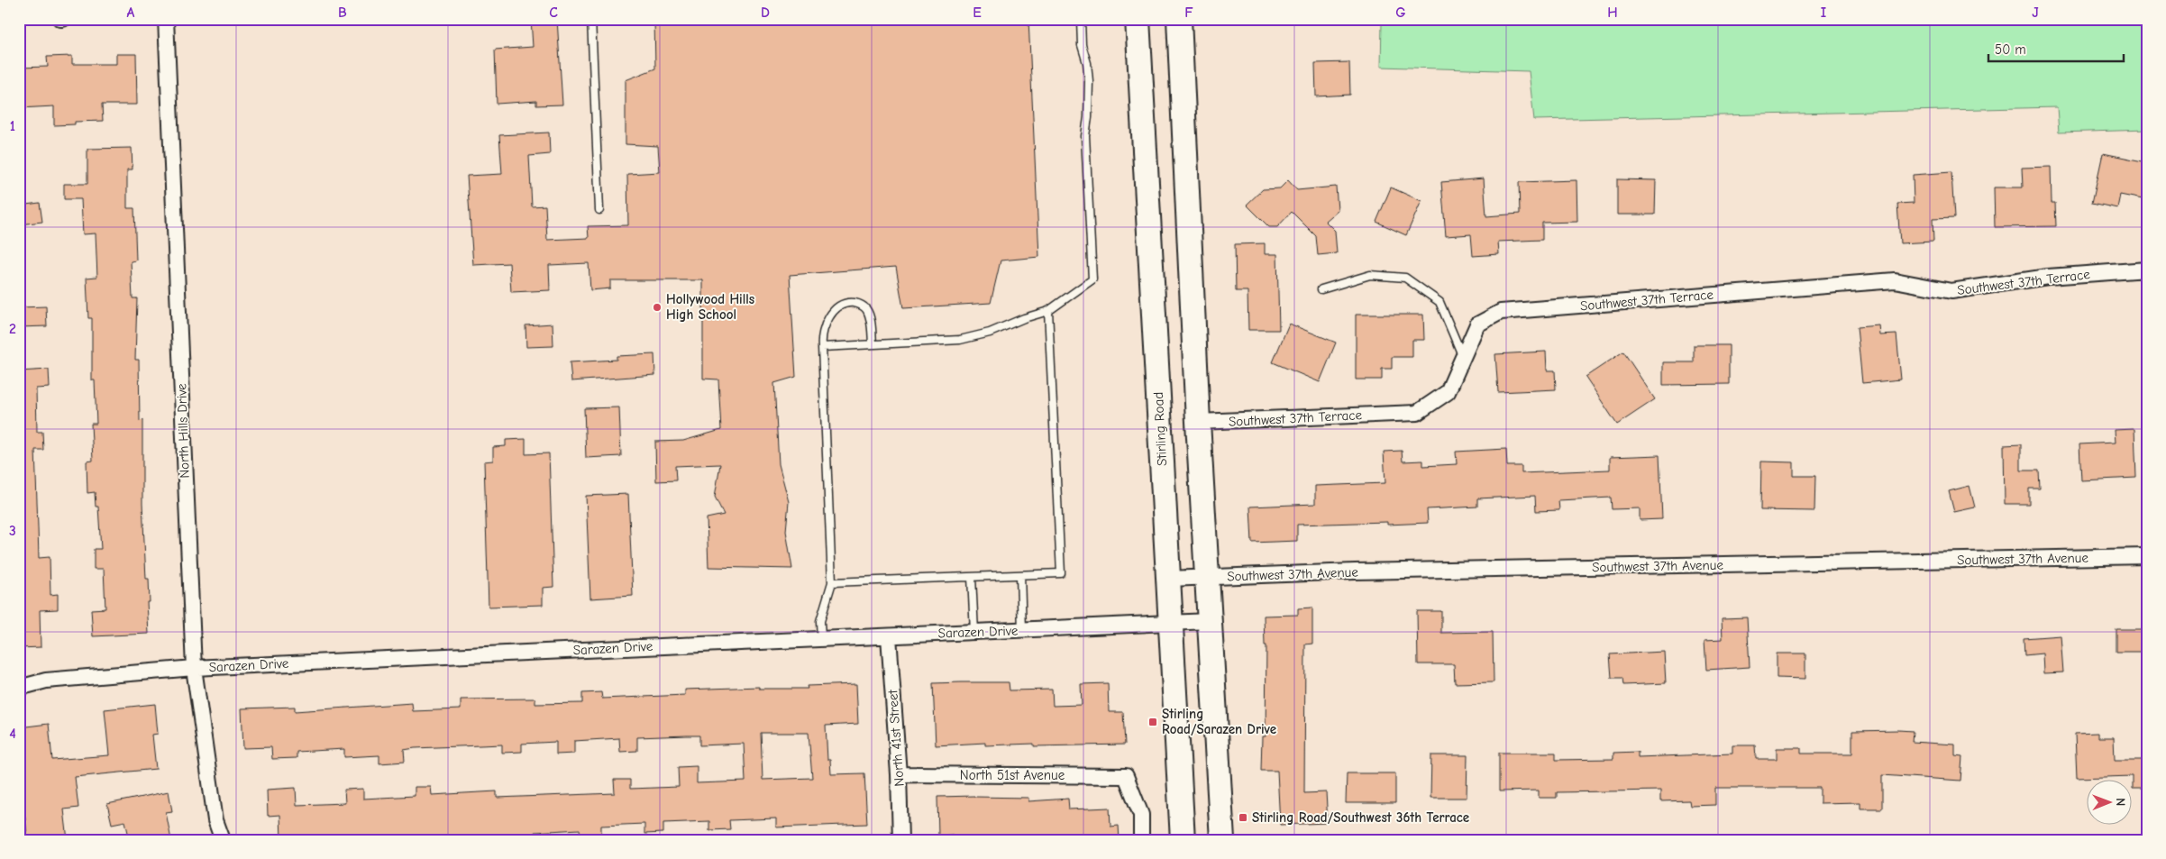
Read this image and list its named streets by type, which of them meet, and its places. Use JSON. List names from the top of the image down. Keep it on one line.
{"streets":{"main road":["Stirling Road"],"street":["Southwest 37th Terrace","North Hills Drive","Southwest 37th Avenue","Sarazen Drive","North 41st Street","North 51st Avenue"]},"crossings":[["Stirling Road","Southwest 37th Avenue"],["Stirling Road","Sarazen Drive"],["North Hills Drive","Sarazen Drive"],["Sarazen Drive","North 41st Street"],["North 41st Street","North 51st Avenue"]],"places":{"other":["Hollywood Hills High School"],"transit":["Stirling Road/Sarazen Drive","Stirling Road/Southwest 36th Terrace"]},"scale_bar":"50 m","north":"right","grid":{"columns":["A","B","C","D","E","F","G","H","I","J"],"rows":["1","2","3","4"]}}
